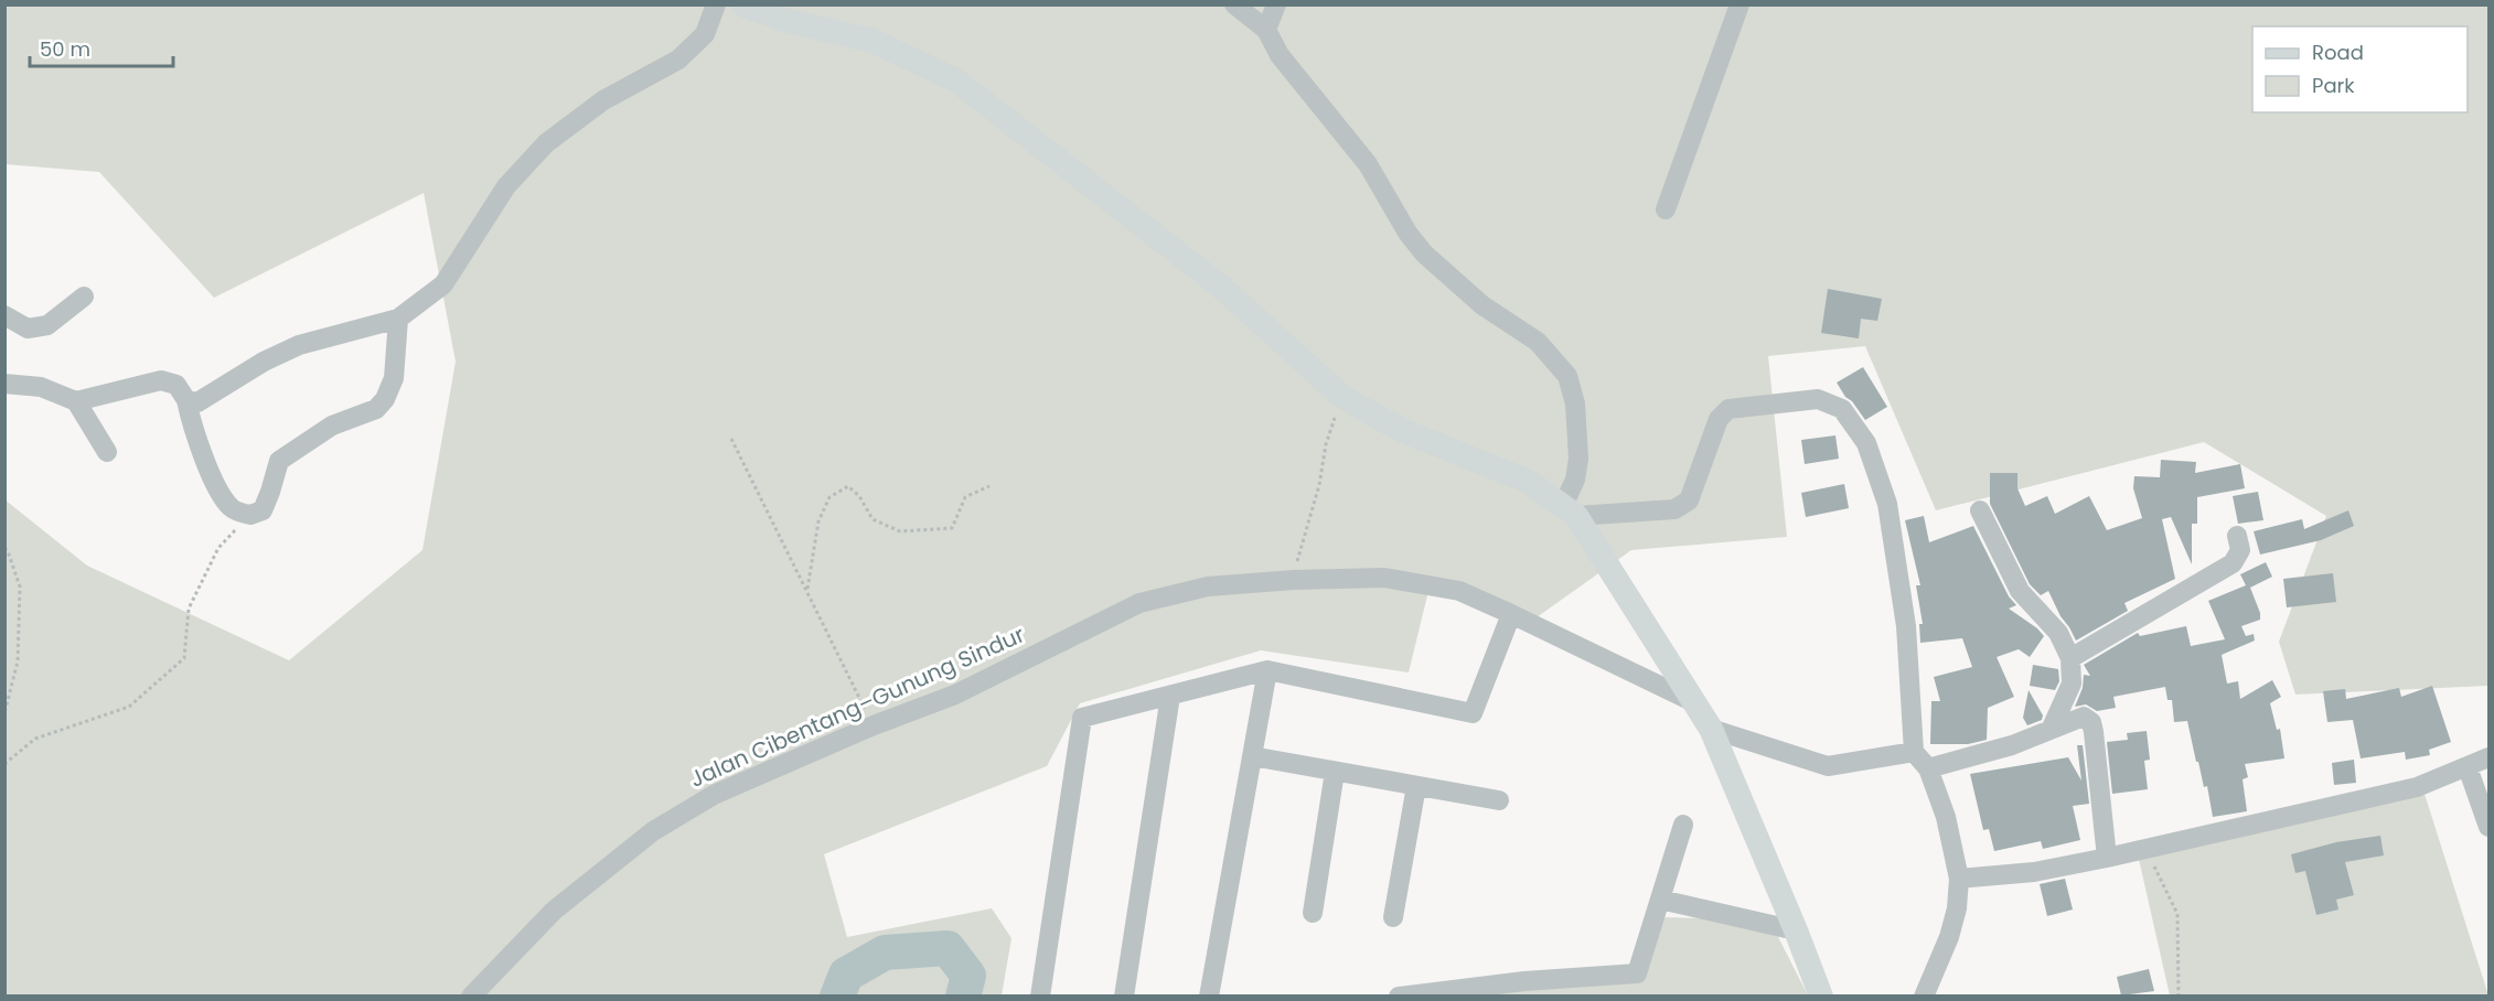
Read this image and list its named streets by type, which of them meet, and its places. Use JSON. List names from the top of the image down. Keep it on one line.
{"streets":{"street":["Jalan Cibentang–Gunung Sindur"]},"legend":["Road","Park"],"scale_bar":"50 m"}
